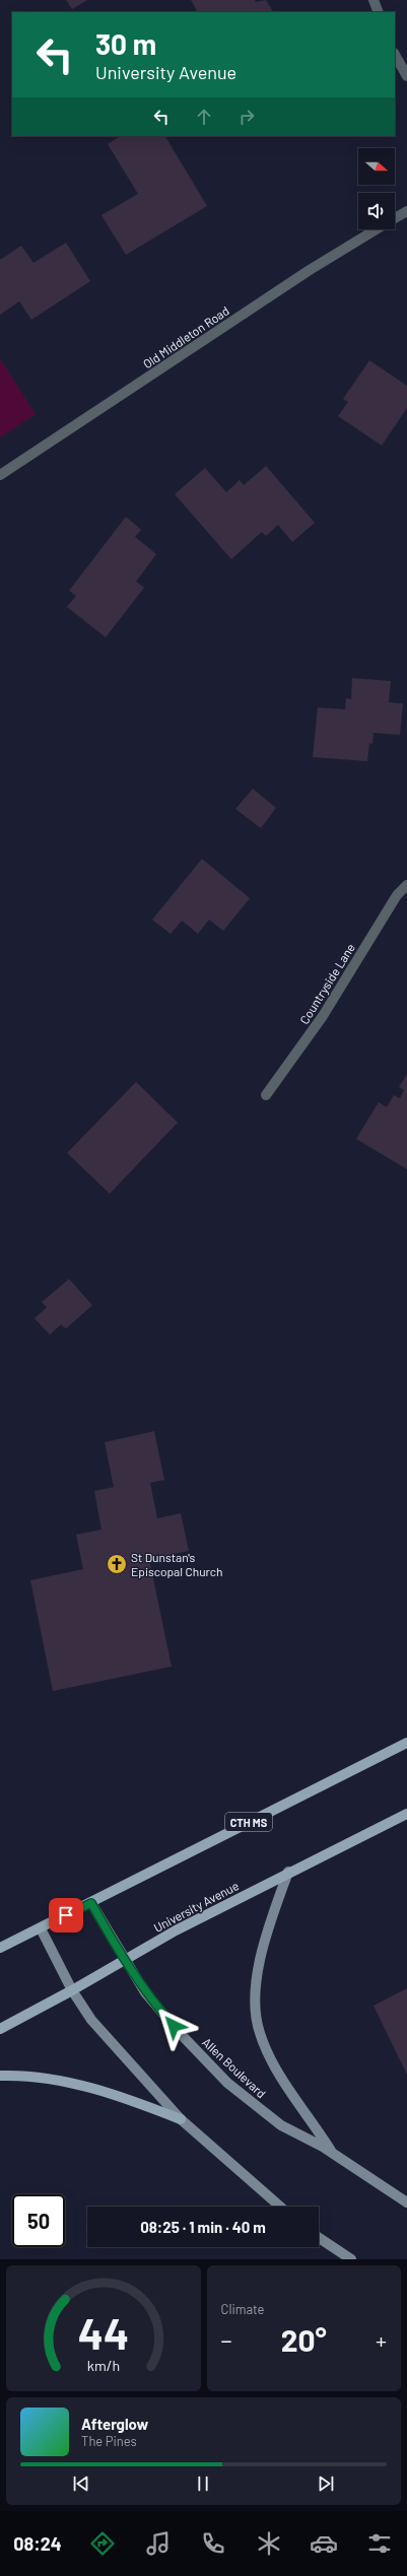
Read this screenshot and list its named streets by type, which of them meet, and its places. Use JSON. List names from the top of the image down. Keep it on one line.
{"streets":{"main road":["CTH MS","University Avenue","Allen Boulevard"],"street":["Old Middleton Road","Countryside Lane"]},"crossings":[["CTH MS","Allen Boulevard"],["University Avenue","Allen Boulevard"]],"places":{"church":["St Dunstan's Episcopal Church"]},"north":"right","page":{"turn":["30 m","University Avenue"],"limit":"50","trip":"08:25 · 1 min · 40 m","tile":"Climate","heat":["−","20°","+"],"song":["Afterglow","The Pines"],"tabs":"08:24","gauge":["44","km/h"]}}
